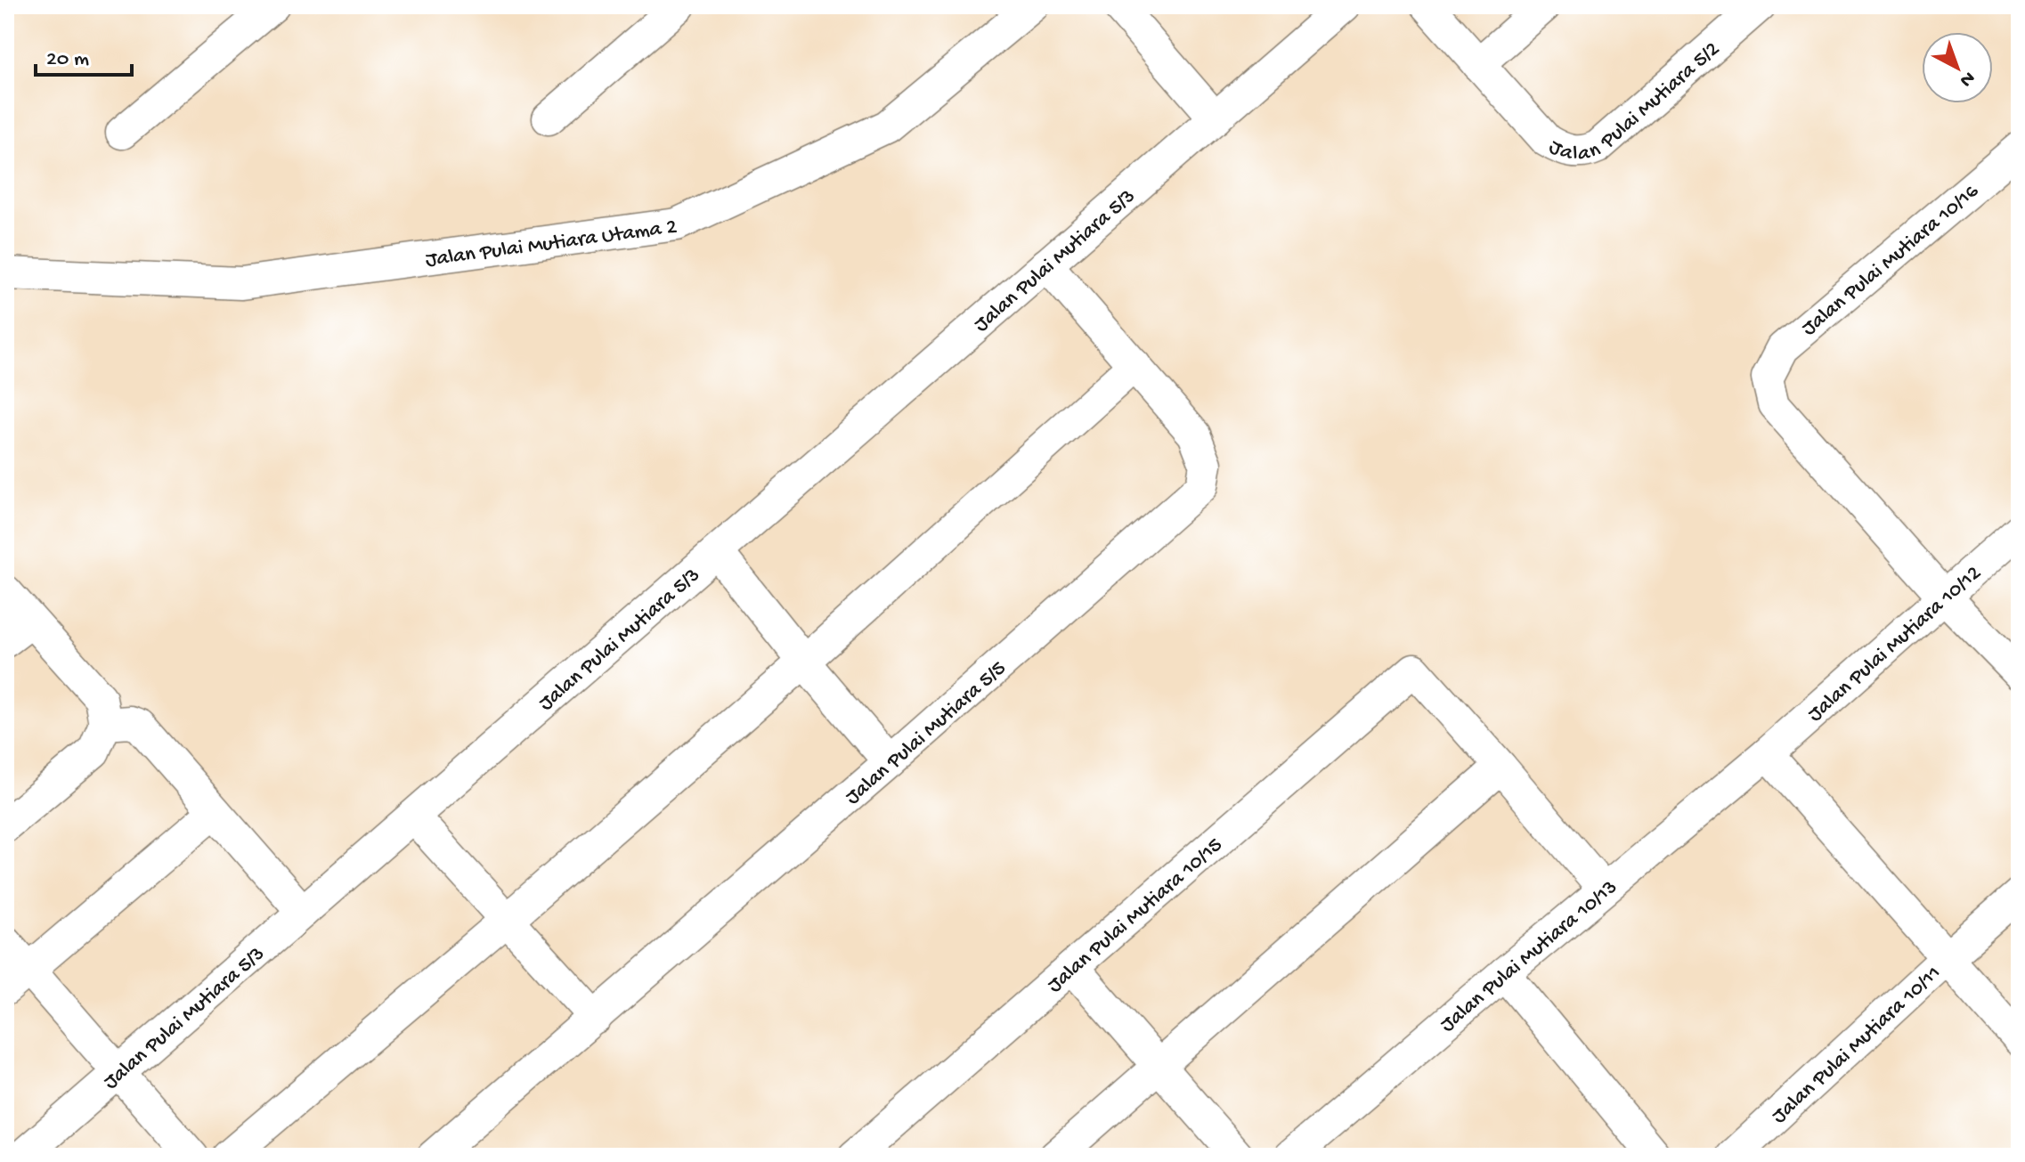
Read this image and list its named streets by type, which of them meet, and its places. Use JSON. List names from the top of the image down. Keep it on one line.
{"streets":{"street":["Jalan Pulai Mutiara 5/2","Jalan Pulai Mutiara Utama 2","Jalan Pulai Mutiara 5/3","Jalan Pulai Mutiara 10/16","Jalan Pulai Mutiara 10/12","Jalan Pulai Mutiara 5/5","Jalan Pulai Mutiara 10/15","Jalan Pulai Mutiara 10/13","Jalan Pulai Mutiara 10/11"]},"crossings":[["Jalan Pulai Mutiara 5/3","Jalan Pulai Mutiara 5/5"],["Jalan Pulai Mutiara 10/16","Jalan Pulai Mutiara 10/12"],["Jalan Pulai Mutiara 10/12","Jalan Pulai Mutiara 10/13"]],"scale_bar":"20 m","north":"bottom right"}
